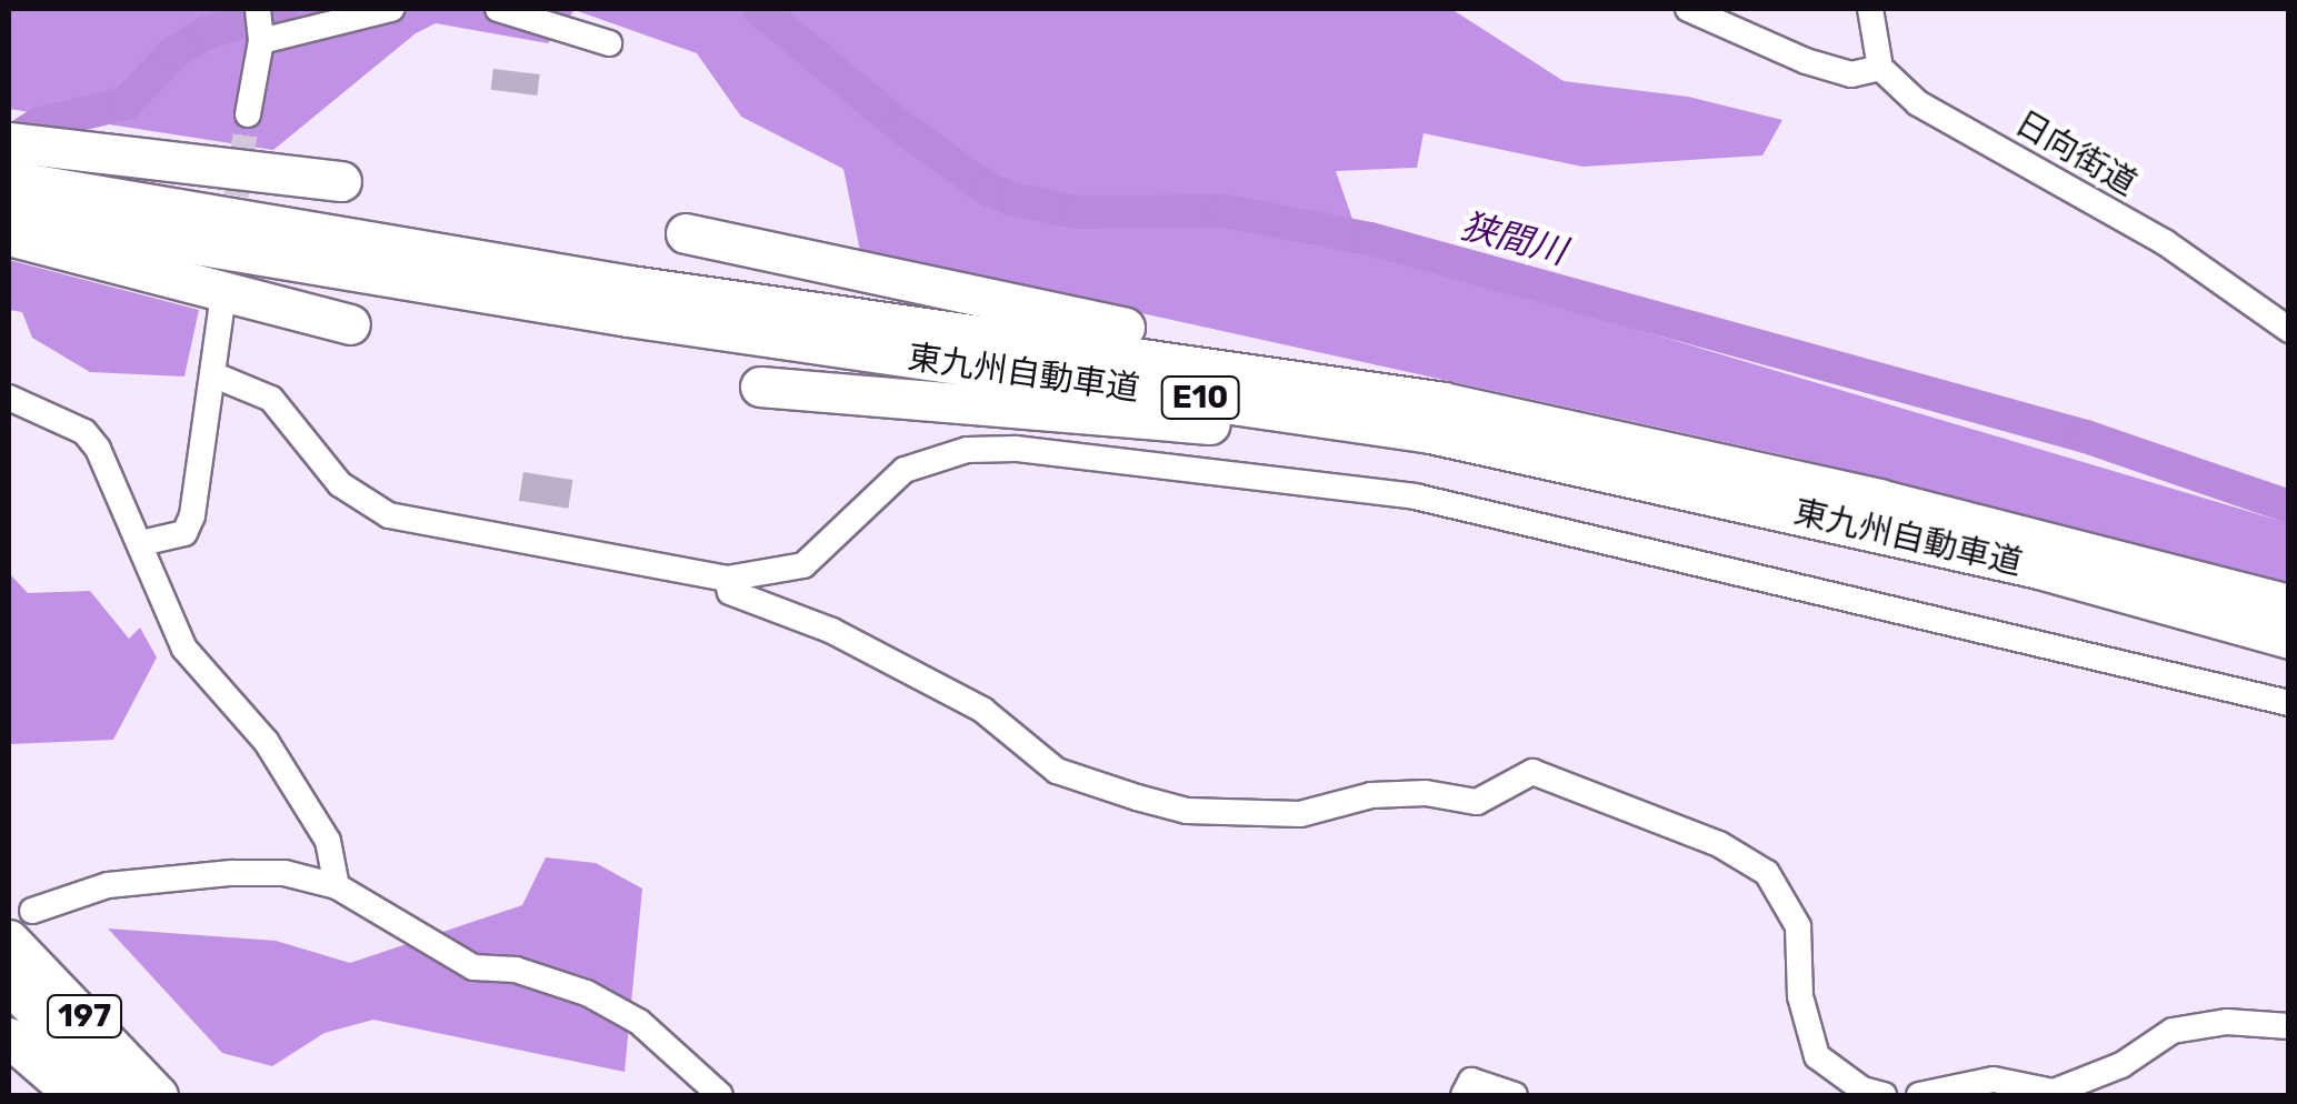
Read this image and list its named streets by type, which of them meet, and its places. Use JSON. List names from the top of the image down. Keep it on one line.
{"streets":{"highway":["東九州自動車道","E10","197"],"street":["日向街道"]},"water":["狭間川"]}
